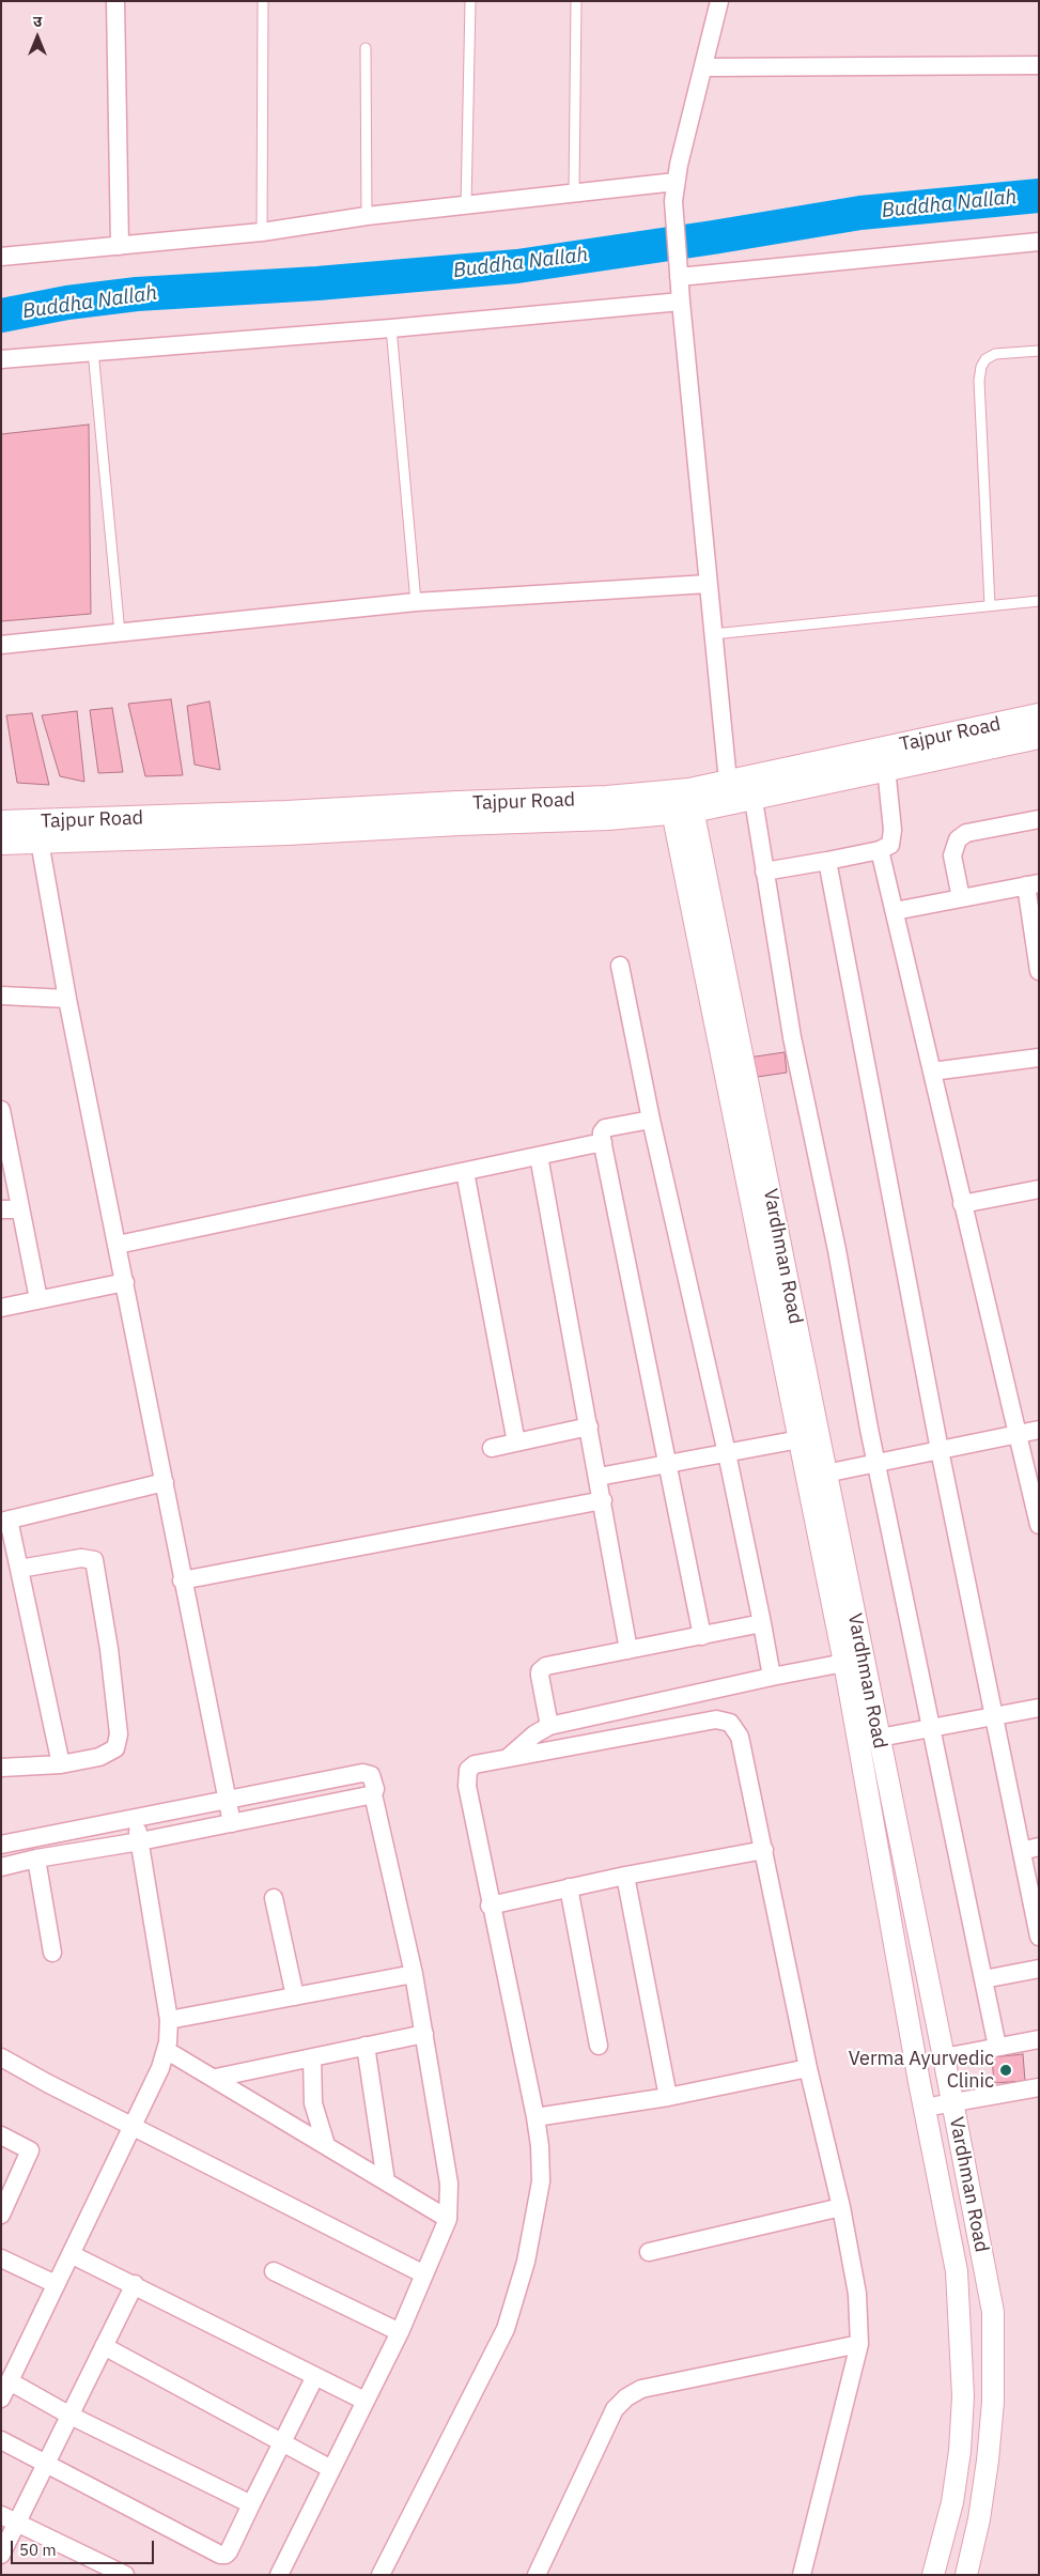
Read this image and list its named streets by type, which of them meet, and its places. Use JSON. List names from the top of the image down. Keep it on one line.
{"streets":{"main road":["Tajpur Road"],"street":["Vardhman Road"]},"crossings":[["Tajpur Road","Vardhman Road"]],"water":["Buddha Nallah"],"places":["Verma Ayurvedic Clinic"],"scale_bar":"50 m","north":"top"}
